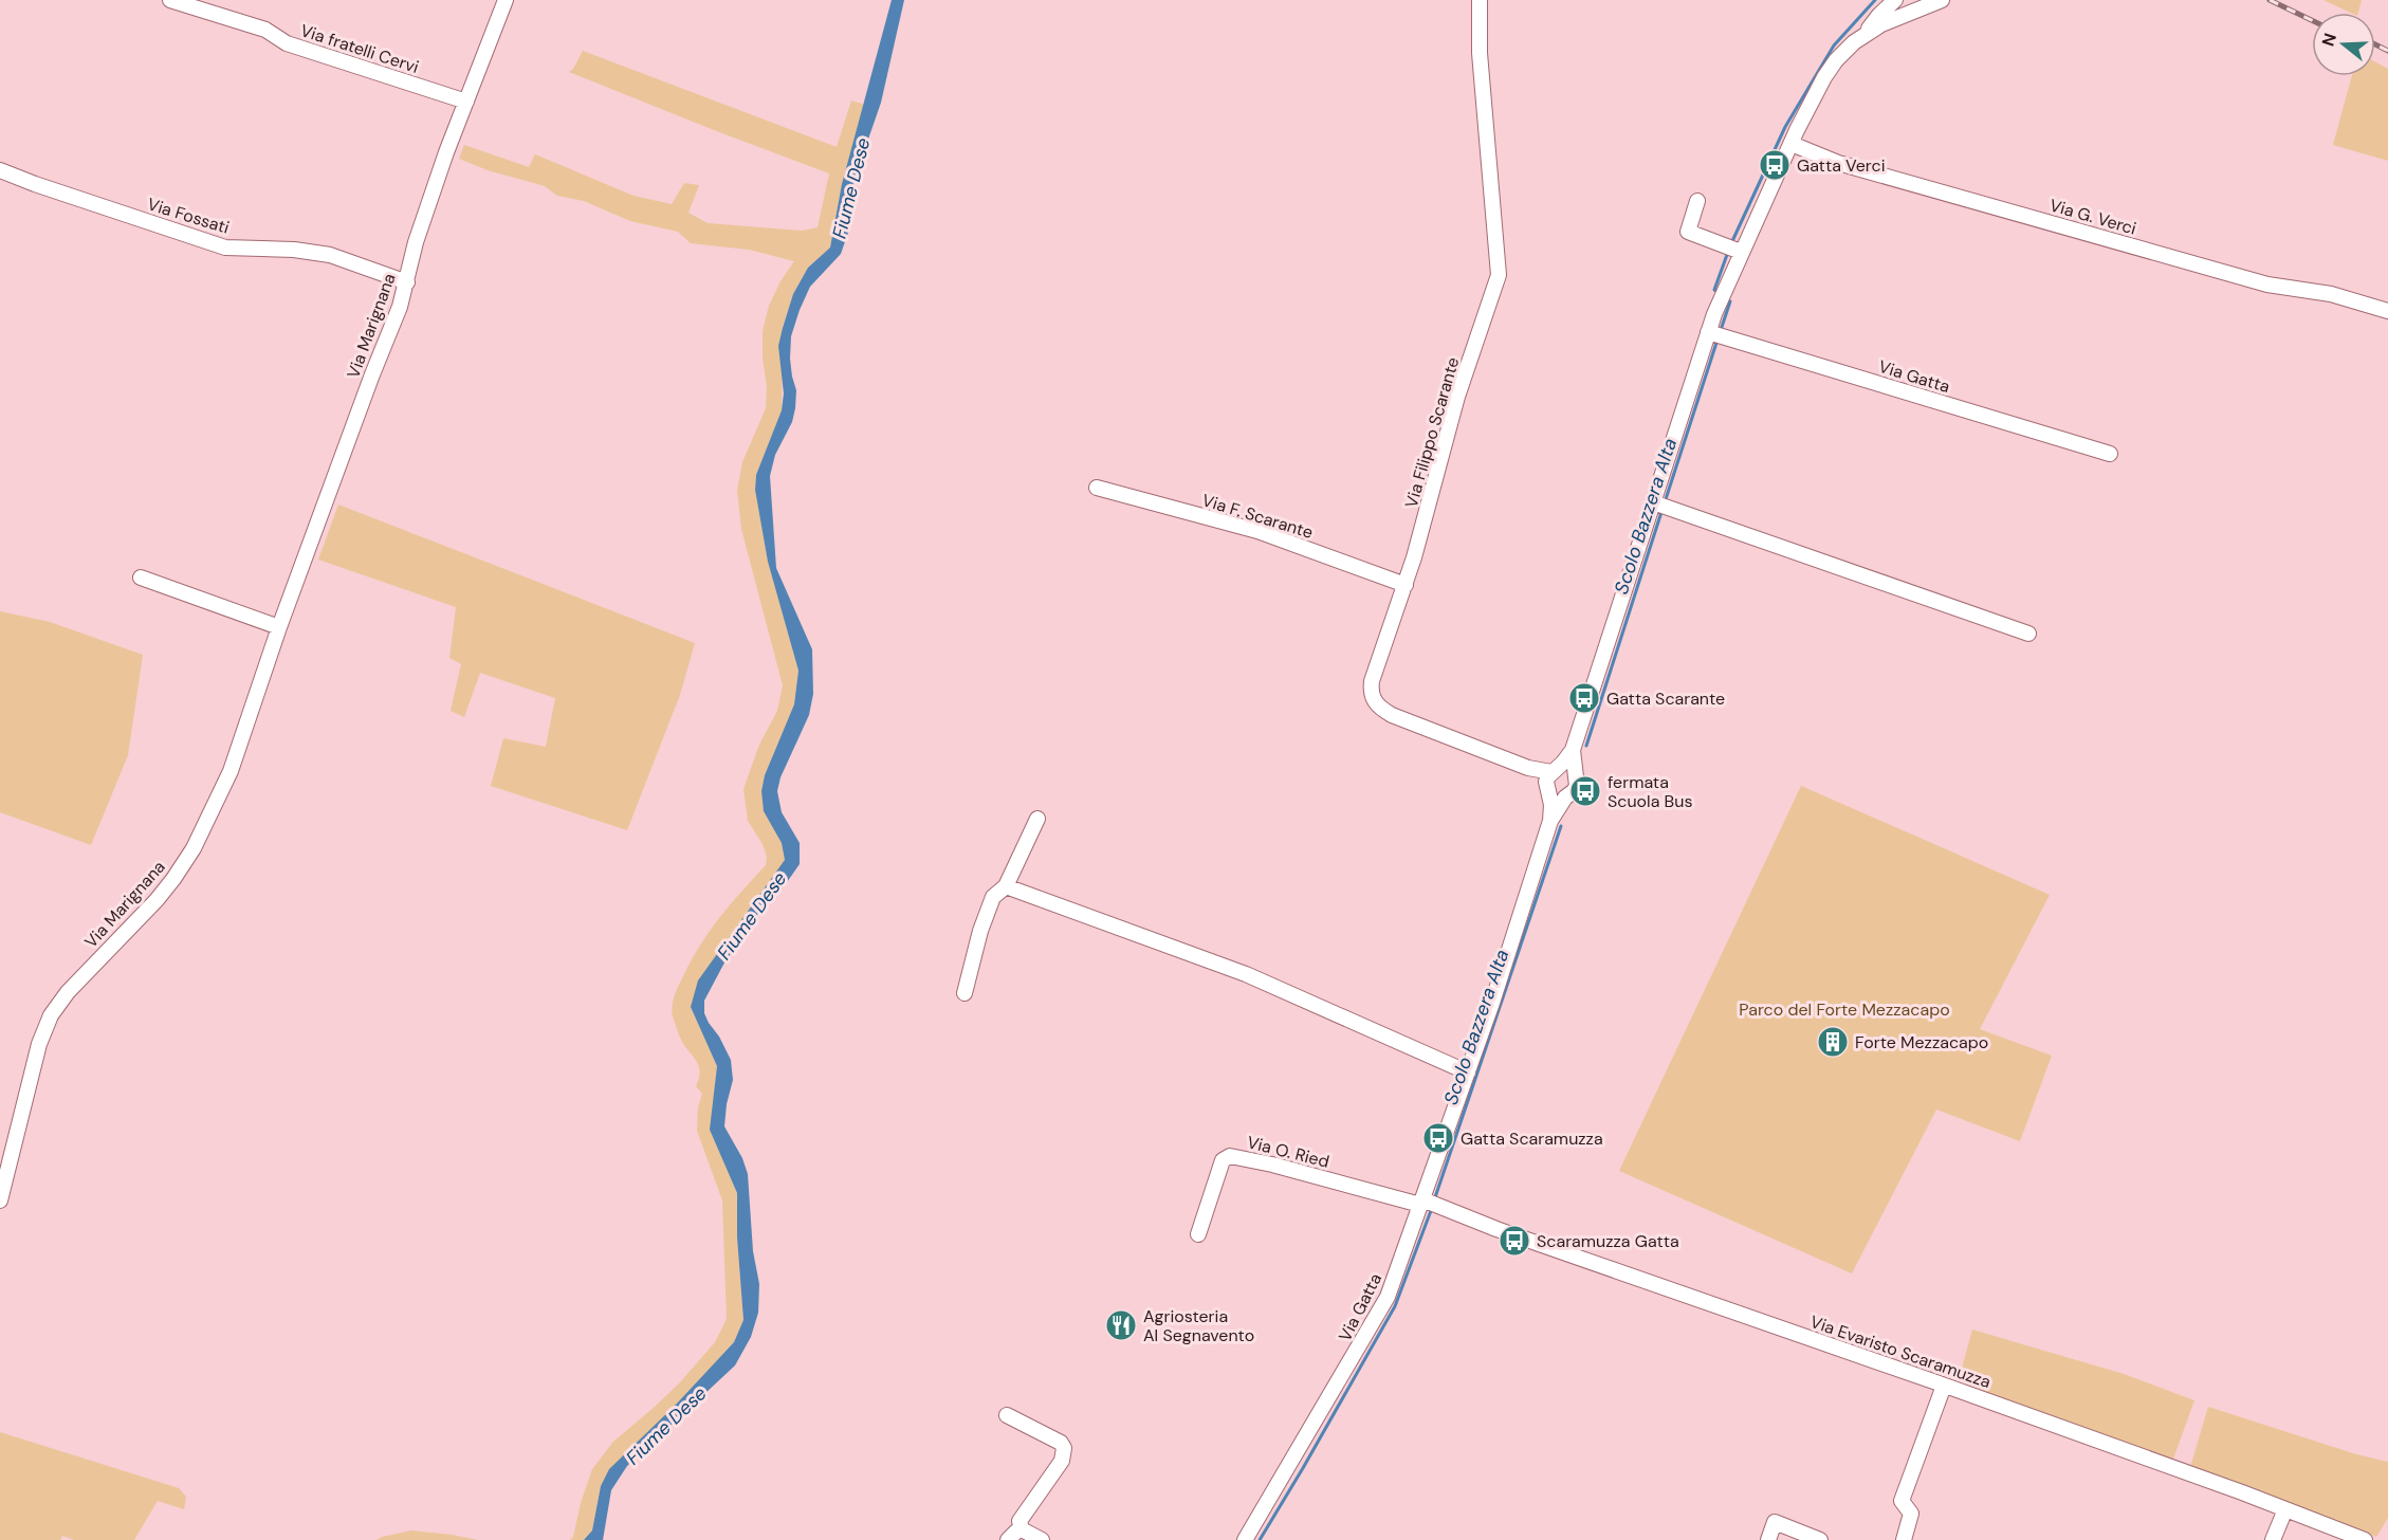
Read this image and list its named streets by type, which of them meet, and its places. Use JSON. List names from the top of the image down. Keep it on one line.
{"streets":{"street":["Via fratelli Cervi","Via Fossati","Via G. Verci","Via Marignana","Via Gatta","Via Filippo Scarante","Via F. Scarante","Via O. Ried","Via Evaristo Scaramuzza"]},"crossings":[["Via fratelli Cervi","Via Marignana"],["Via Fossati","Via Marignana"],["Via G. Verci","Via Gatta"],["Via Gatta","Via Filippo Scarante"],["Via Gatta","Via O. Ried"],["Via Gatta","Via Evaristo Scaramuzza"],["Via Filippo Scarante","Via F. Scarante"],["Via O. Ried","Via Evaristo Scaramuzza"]],"water":["Fiume Dese","Scolo Bazzera Alta"],"parks":["Parco del Forte Mezzacapo"],"places":{"bus stop":["Gatta Verci","Gatta Scarante","fermata Scuola Bus","Gatta Scaramuzza","Scaramuzza Gatta"],"building":["Forte Mezzacapo"],"restaurant":["Agriosteria Al Segnavento"]},"north":"left"}
